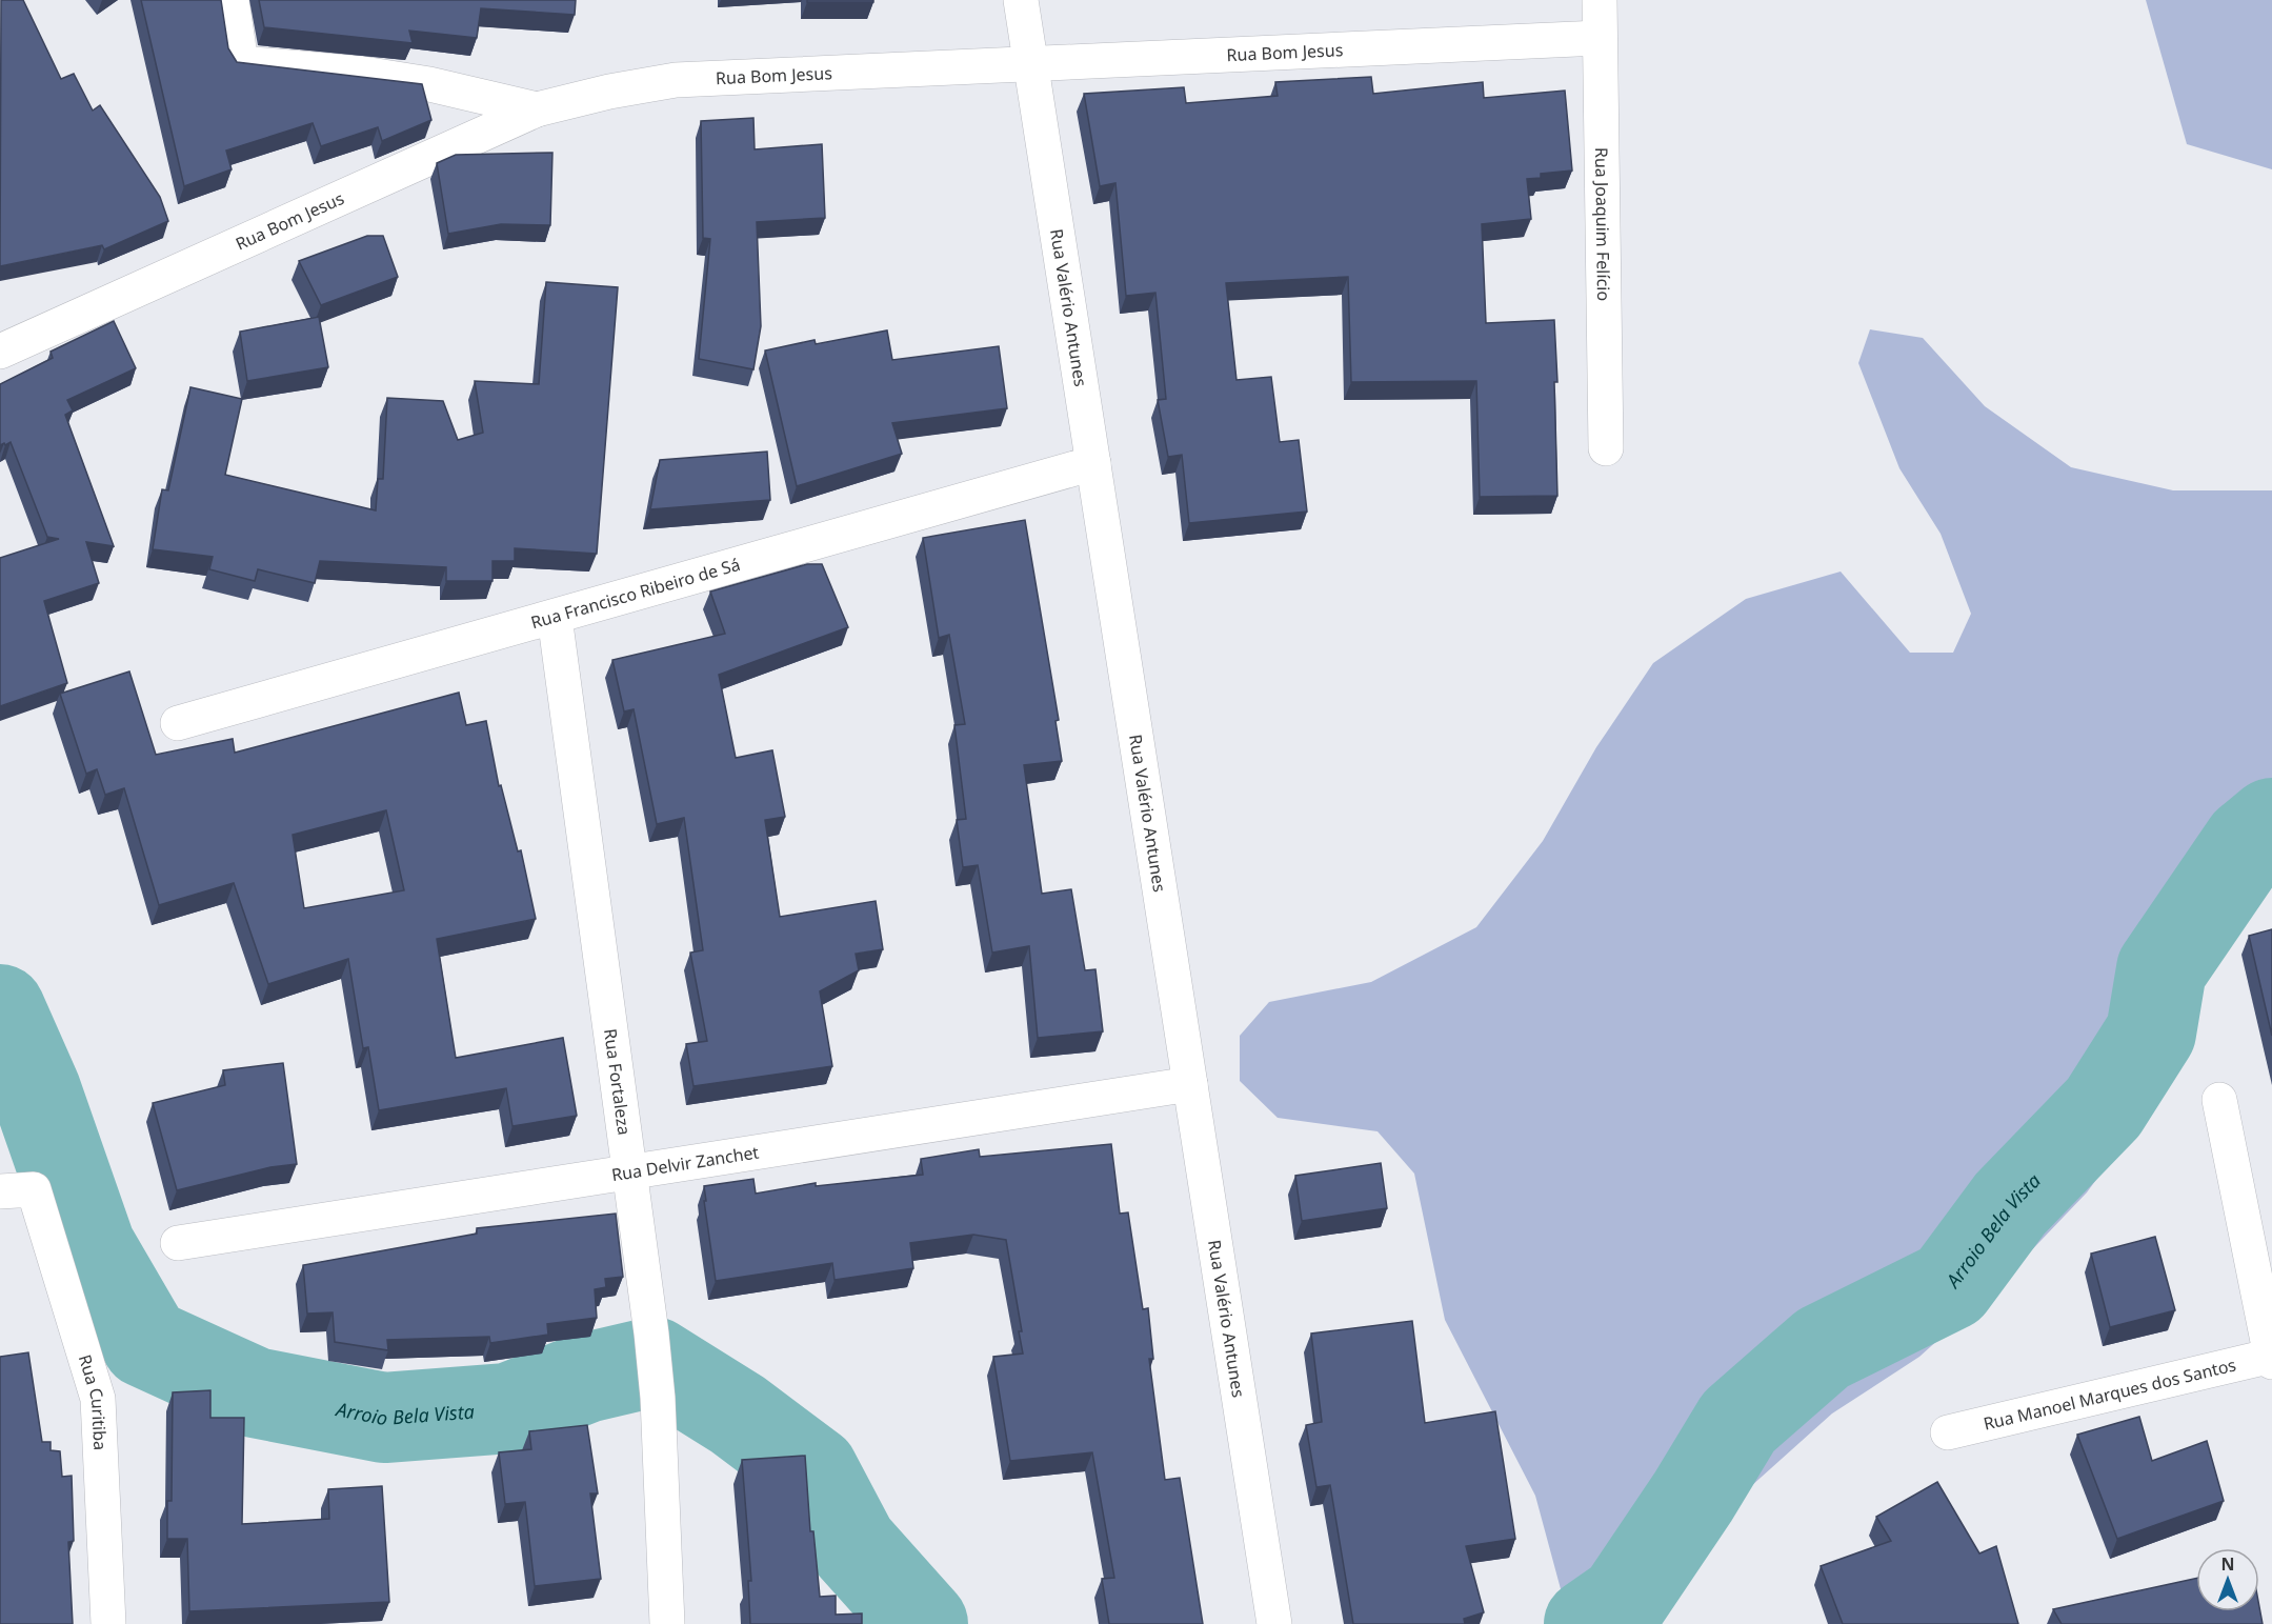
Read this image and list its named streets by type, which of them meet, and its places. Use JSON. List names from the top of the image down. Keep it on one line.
{"streets":{"street":["Rua Bom Jesus","Rua Joaquim Felício","Rua Valério Antunes","Rua Francisco Ribeiro de Sá","Rua Fortaleza","Rua Delvir Zanchet","Rua Manoel Marques dos Santos","Rua Curitiba"]},"crossings":[["Rua Bom Jesus","Rua Joaquim Felício"],["Rua Bom Jesus","Rua Valério Antunes"],["Rua Valério Antunes","Rua Francisco Ribeiro de Sá"],["Rua Valério Antunes","Rua Delvir Zanchet"],["Rua Francisco Ribeiro de Sá","Rua Fortaleza"],["Rua Fortaleza","Rua Delvir Zanchet"]],"water":["Arroio Bela Vista"],"north":"top"}
